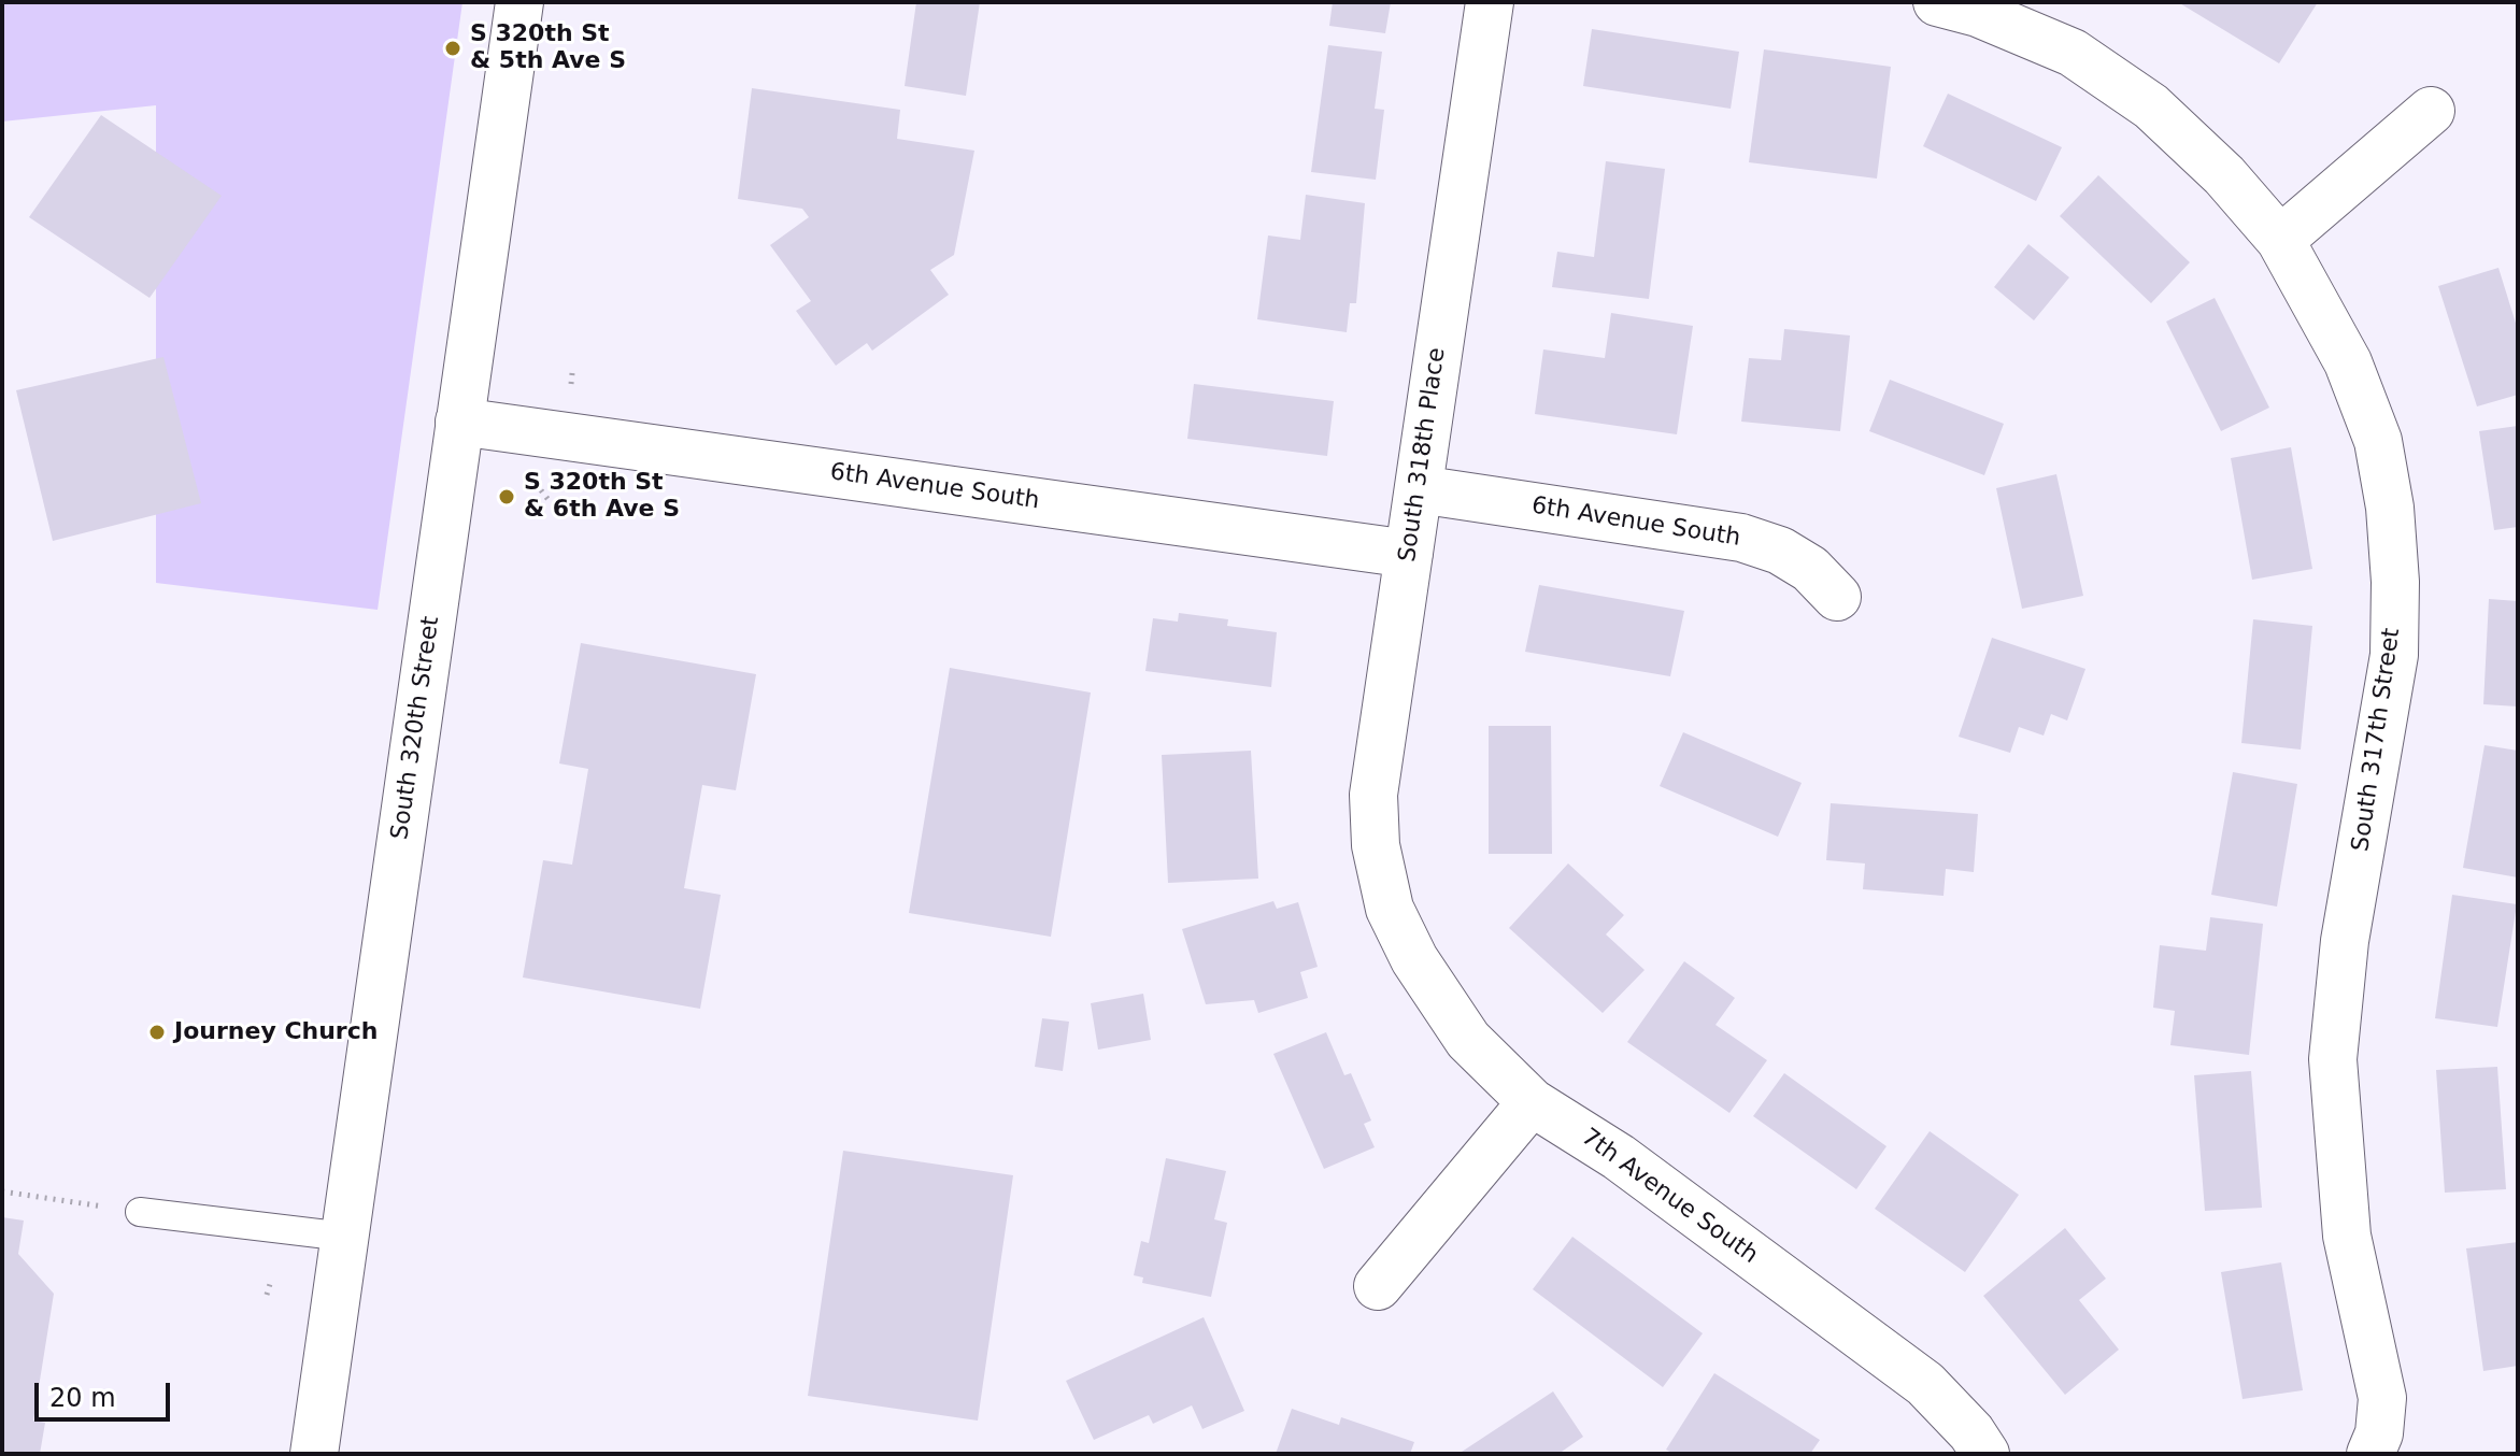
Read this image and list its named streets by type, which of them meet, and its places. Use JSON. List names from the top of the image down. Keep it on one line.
{"streets":{"street":["South 318th Place","6th Avenue South","South 320th Street","South 317th Street","7th Avenue South"]},"crossings":[["South 318th Place","6th Avenue South"],["South 318th Place","7th Avenue South"],["6th Avenue South","South 320th Street"]],"places":["S 320th St & 5th Ave S","S 320th St & 6th Ave S","Journey Church"],"scale_bar":"20 m"}
